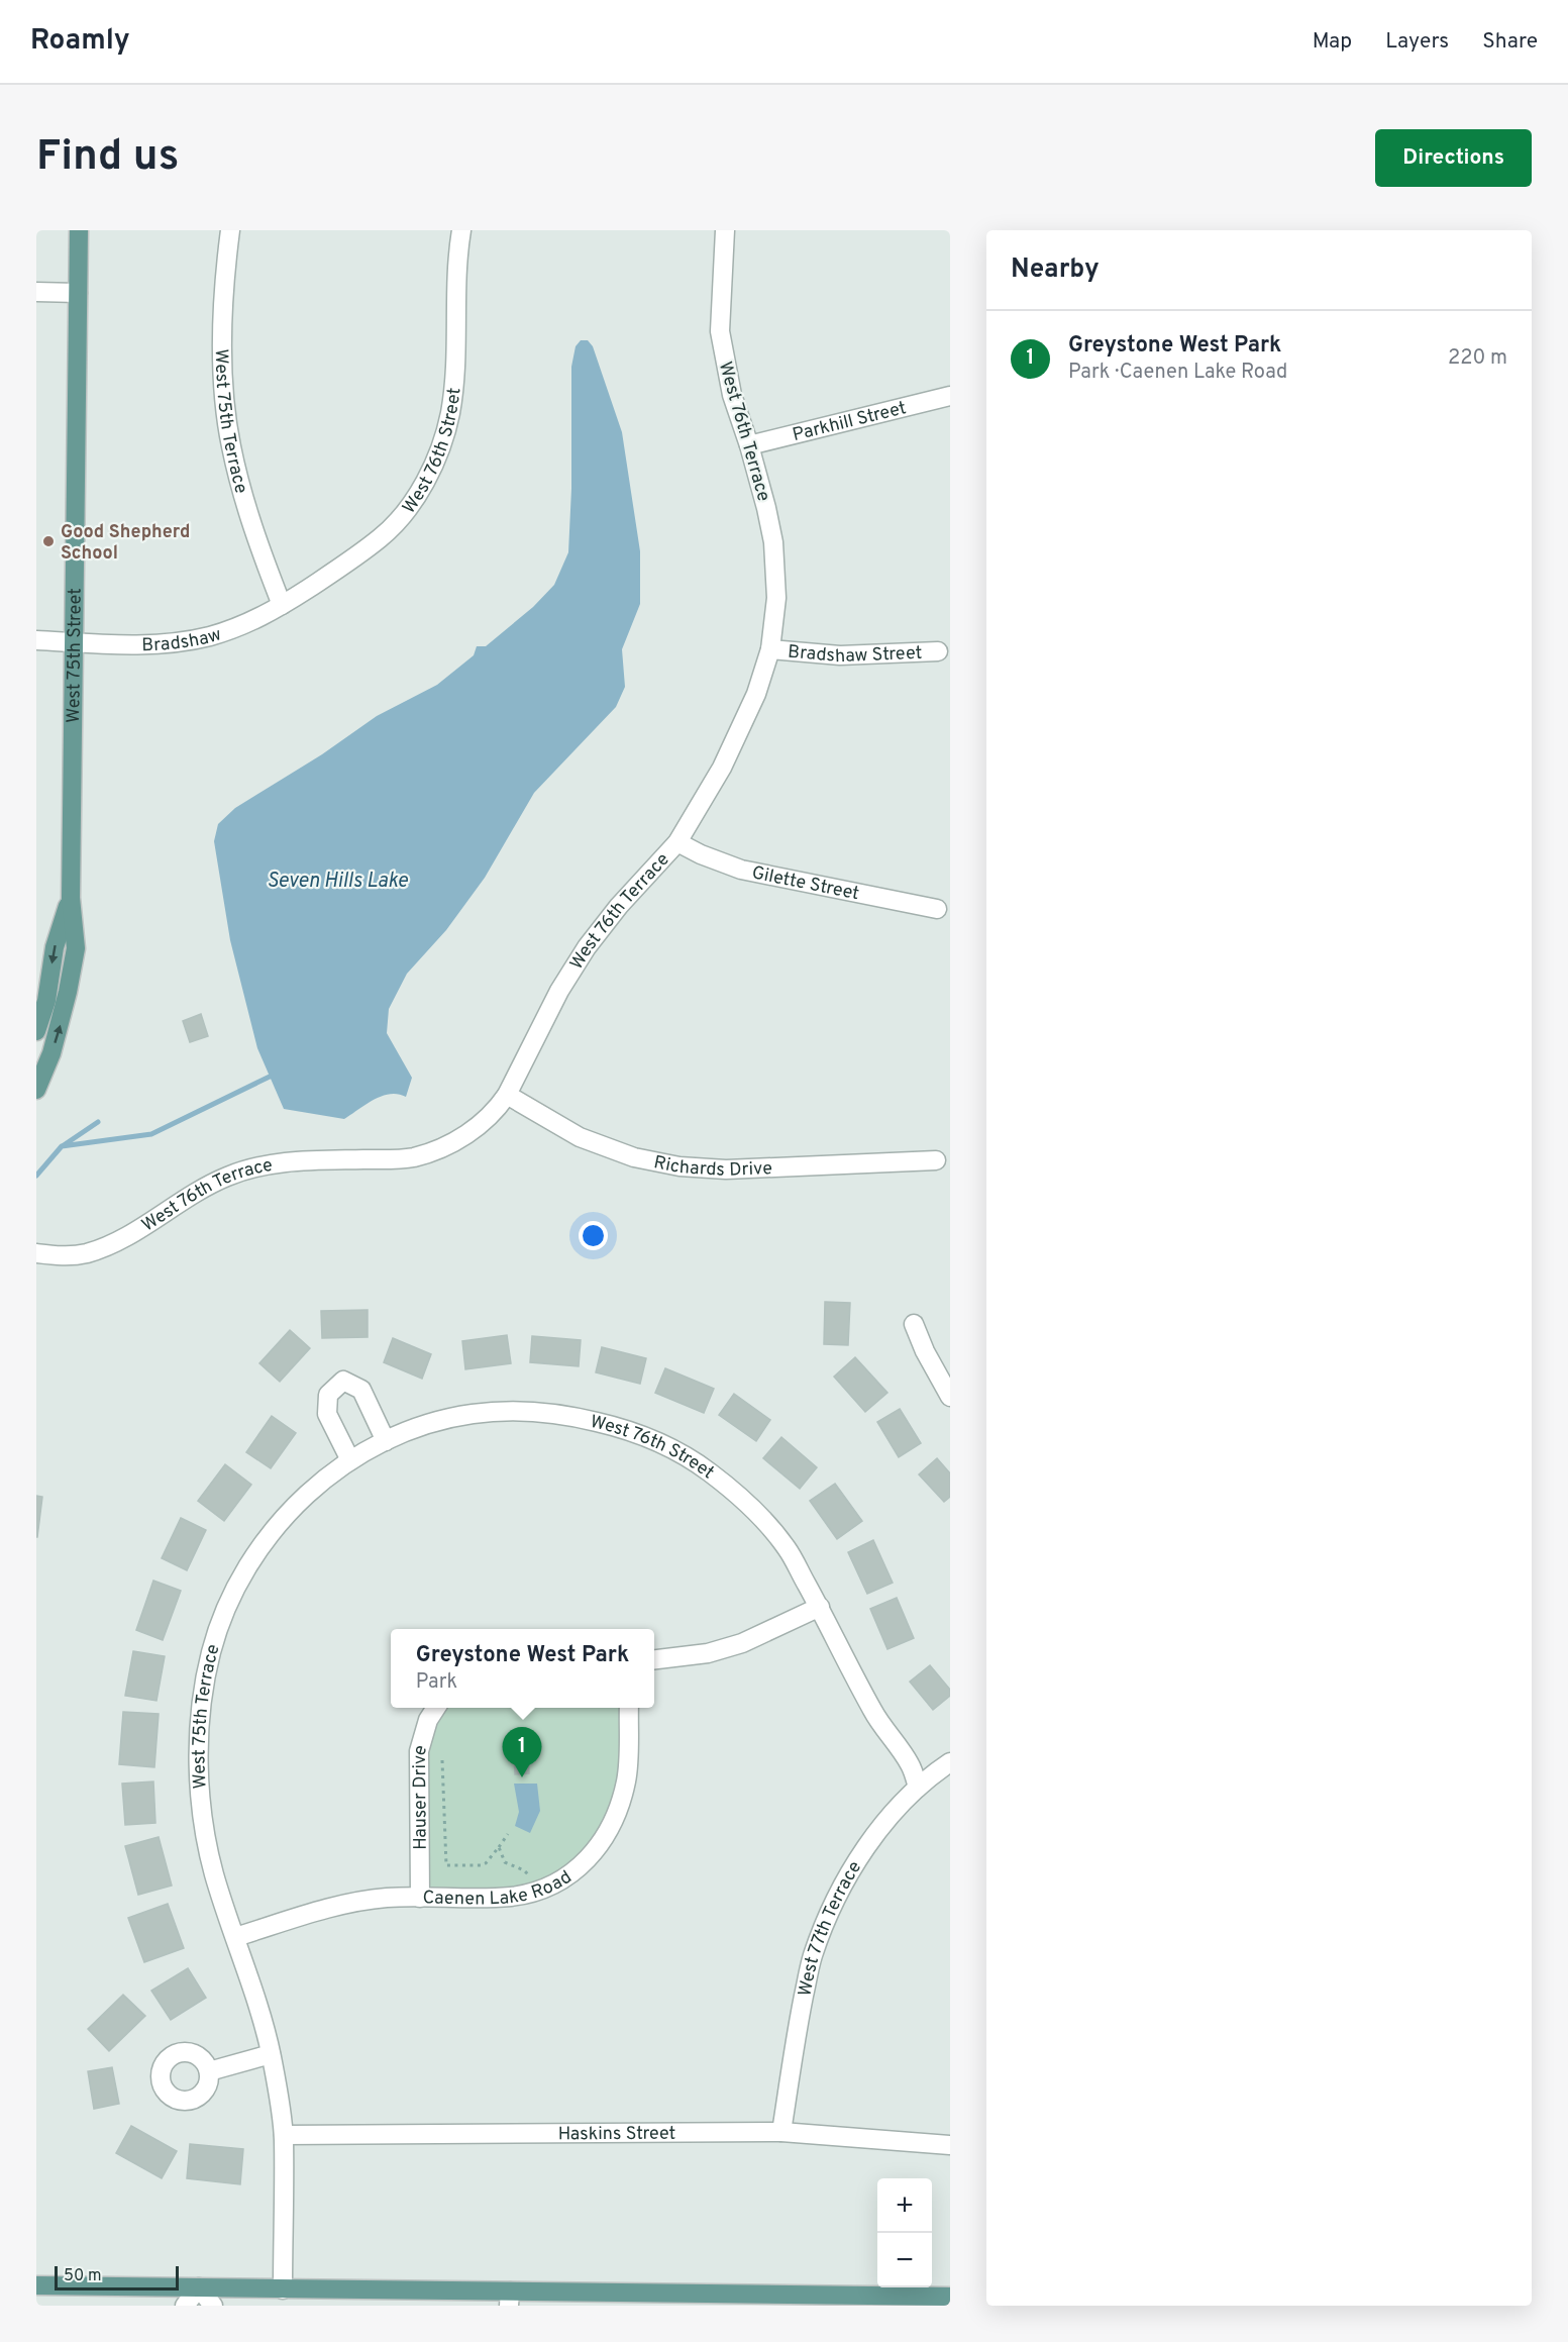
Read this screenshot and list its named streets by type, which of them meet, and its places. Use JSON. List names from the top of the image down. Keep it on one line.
{"streets":{"main road":["West 75th Street"],"street":["Parkhill Street","West 75th Terrace","West 76th Terrace","West 76th Street","Bradshaw","Bradshaw Street","Gilette Street","Richards Drive","Hauser Drive","Caenen Lake Road","West 77th Terrace","Haskins Street"]},"crossings":[["Parkhill Street","West 76th Terrace"],["West 75th Terrace","West 76th Street"],["West 75th Terrace","Bradshaw"],["West 75th Terrace","Caenen Lake Road"],["West 75th Terrace","Haskins Street"],["West 76th Terrace","Bradshaw Street"],["West 76th Terrace","Gilette Street"],["West 76th Terrace","Richards Drive"],["West 76th Street","Bradshaw"],["West 76th Street","West 77th Terrace"],["Bradshaw","West 75th Street"],["Hauser Drive","Caenen Lake Road"],["West 77th Terrace","Haskins Street"]],"water":["Seven Hills Lake"],"places":["Good Shepherd School"],"scale_bar":"50 m","page":{"header":"Roamly","nav":["Map","Layers","Share"],"buttons":"Directions","title":"Find us","heading":"Nearby","list":[{"mark":"1","name":"Greystone West Park","note":"Park · Caenen Lake Road","value":"220 m"}],"popup":["Greystone West Park","Park"],"pins":"1","map_buttons":["+","−"],"scale":"50 m"}}
